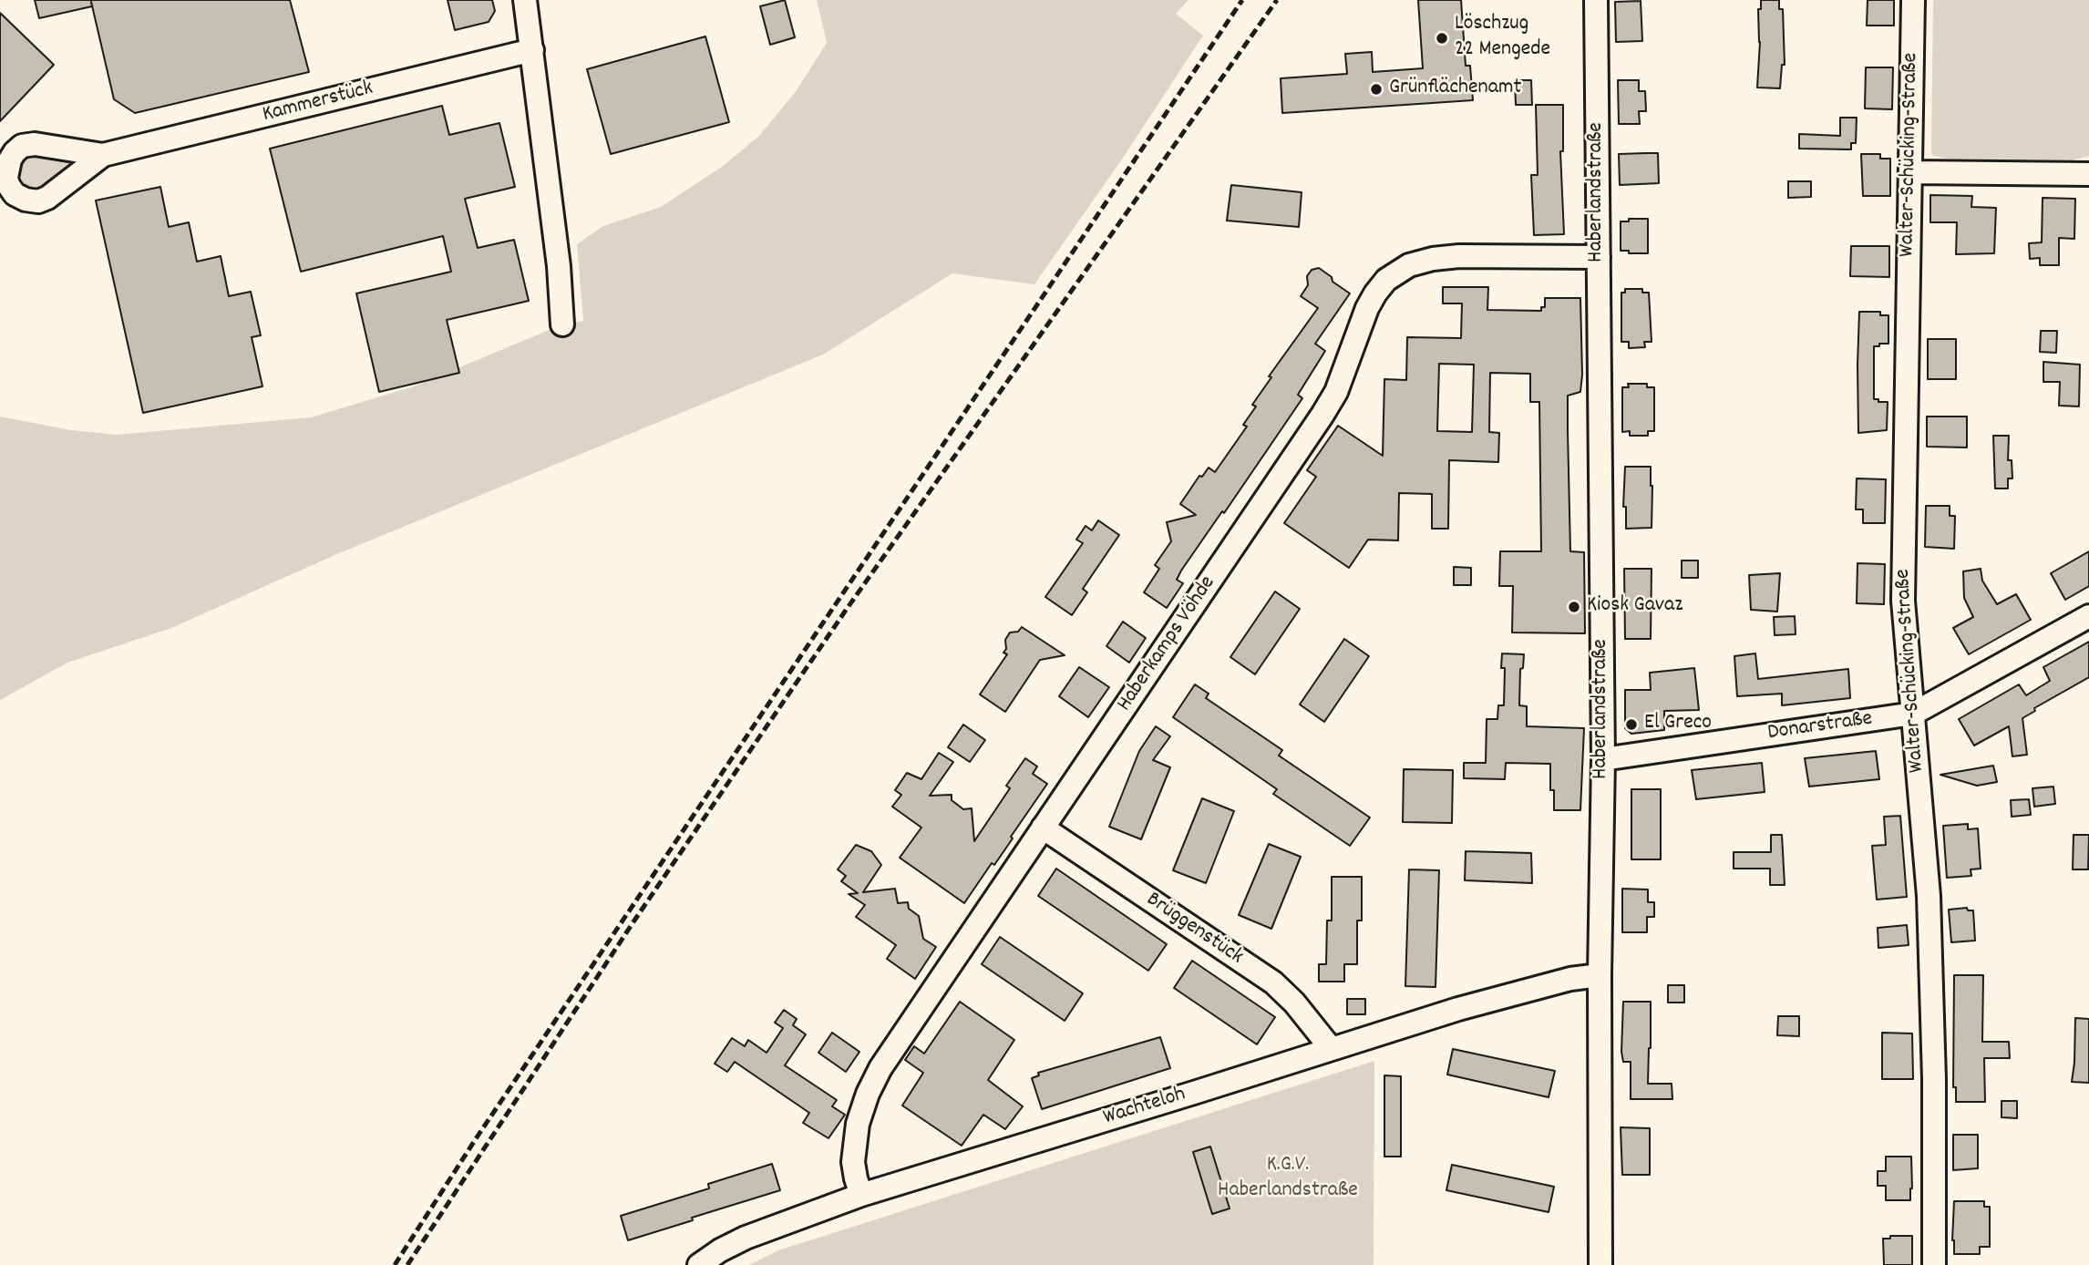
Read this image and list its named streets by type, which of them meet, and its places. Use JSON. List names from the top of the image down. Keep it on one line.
{"streets":{"street":["Kammerstück","Walter-Schücking-Straße","Haberlandstraße","Haberkamps Vöhde","Donarstraße","Brüggenstück","Wachteloh"]},"crossings":[["Walter-Schücking-Straße","Donarstraße"],["Haberlandstraße","Haberkamps Vöhde"],["Haberlandstraße","Donarstraße"],["Haberlandstraße","Wachteloh"],["Haberkamps Vöhde","Brüggenstück"],["Haberkamps Vöhde","Wachteloh"],["Brüggenstück","Wachteloh"]],"parks":["K.G.V. Haberlandstraße"],"places":["Löschzug 22 Mengede","Grünflächenamt","Kiosk Gavaz","El Greco"]}
